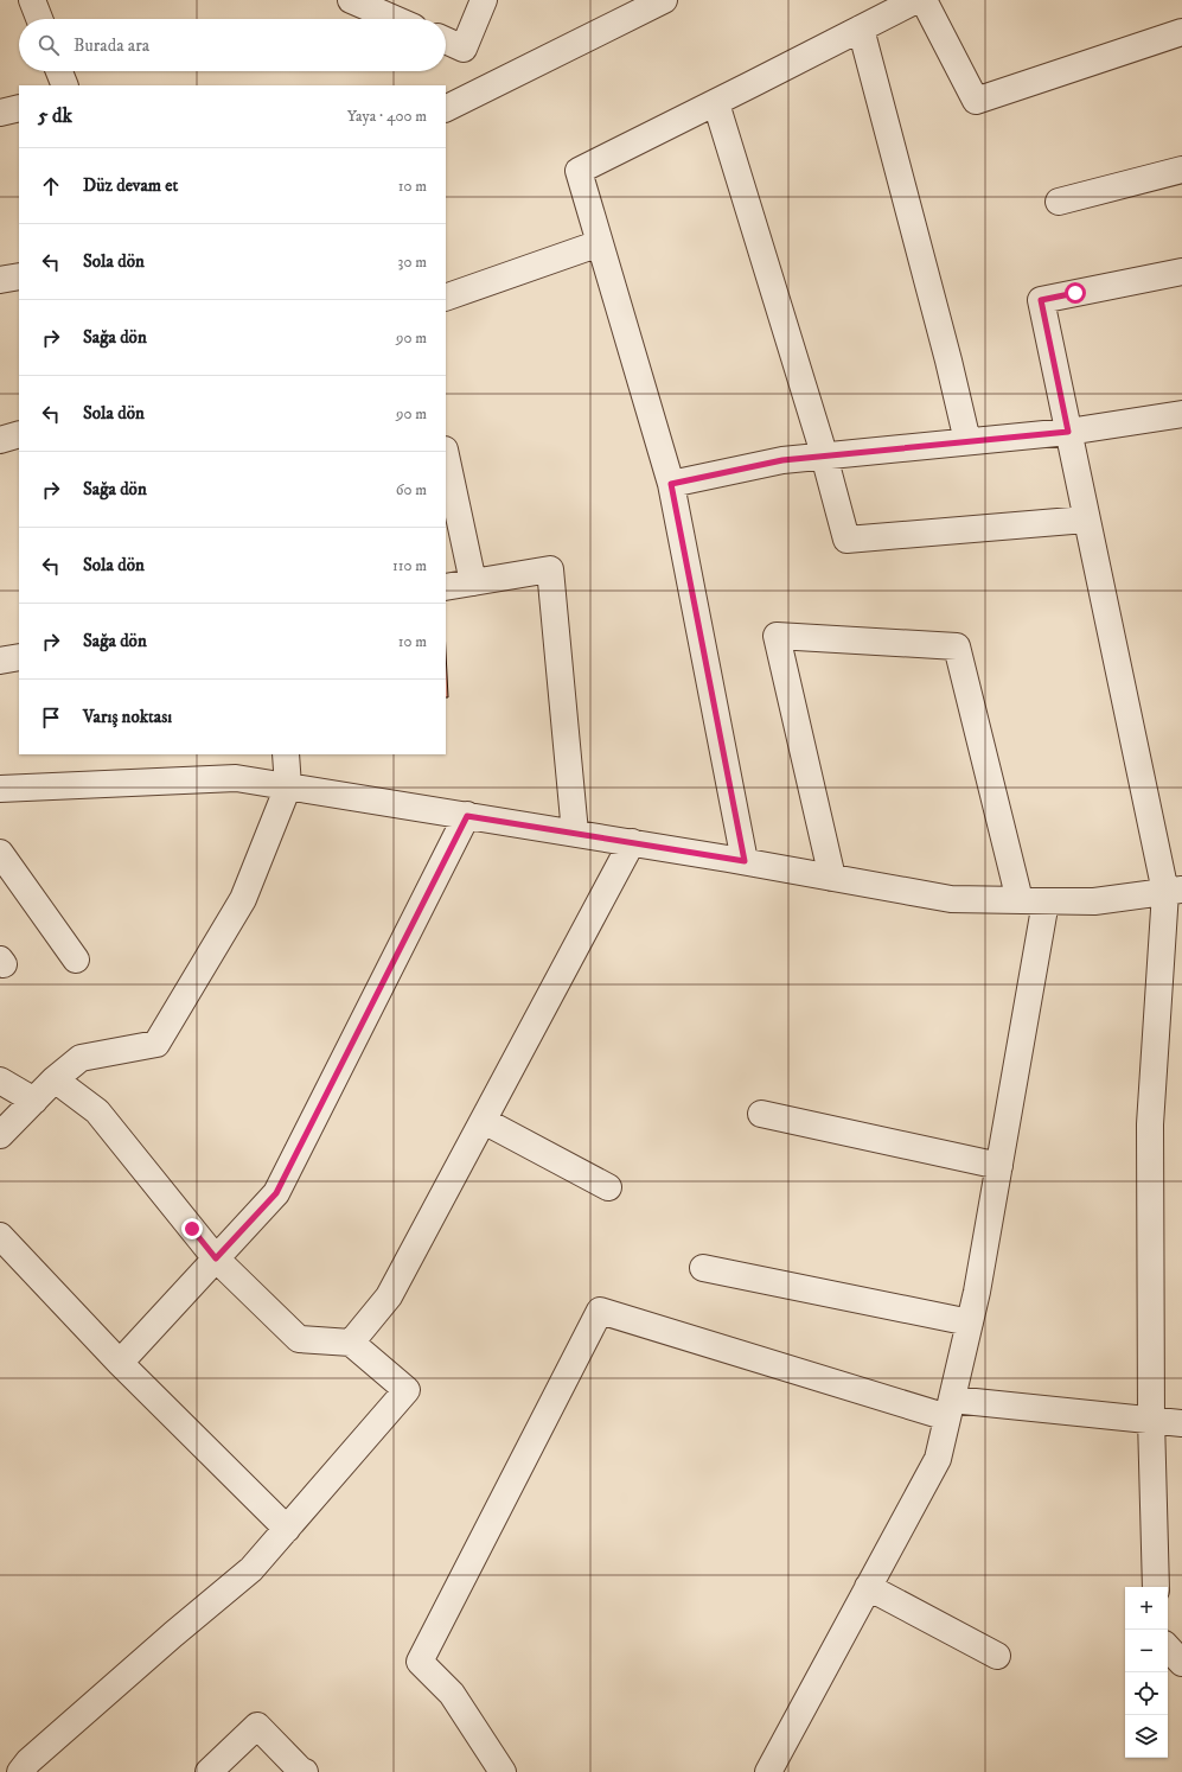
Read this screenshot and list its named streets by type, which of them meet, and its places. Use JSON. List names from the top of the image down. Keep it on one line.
{"page":{"search":"Burada ara","heading":["5 dk","Yaya · 400 m"],"list":[["Düz devam et","10 m"],["Sola dön","30 m"],["Sağa dön","90 m"],["Sola dön","90 m"],["Sağa dön","60 m"],["Sola dön","110 m"],["Sağa dön","10 m"],"Varış noktası"],"map_buttons":["+","−"]}}
